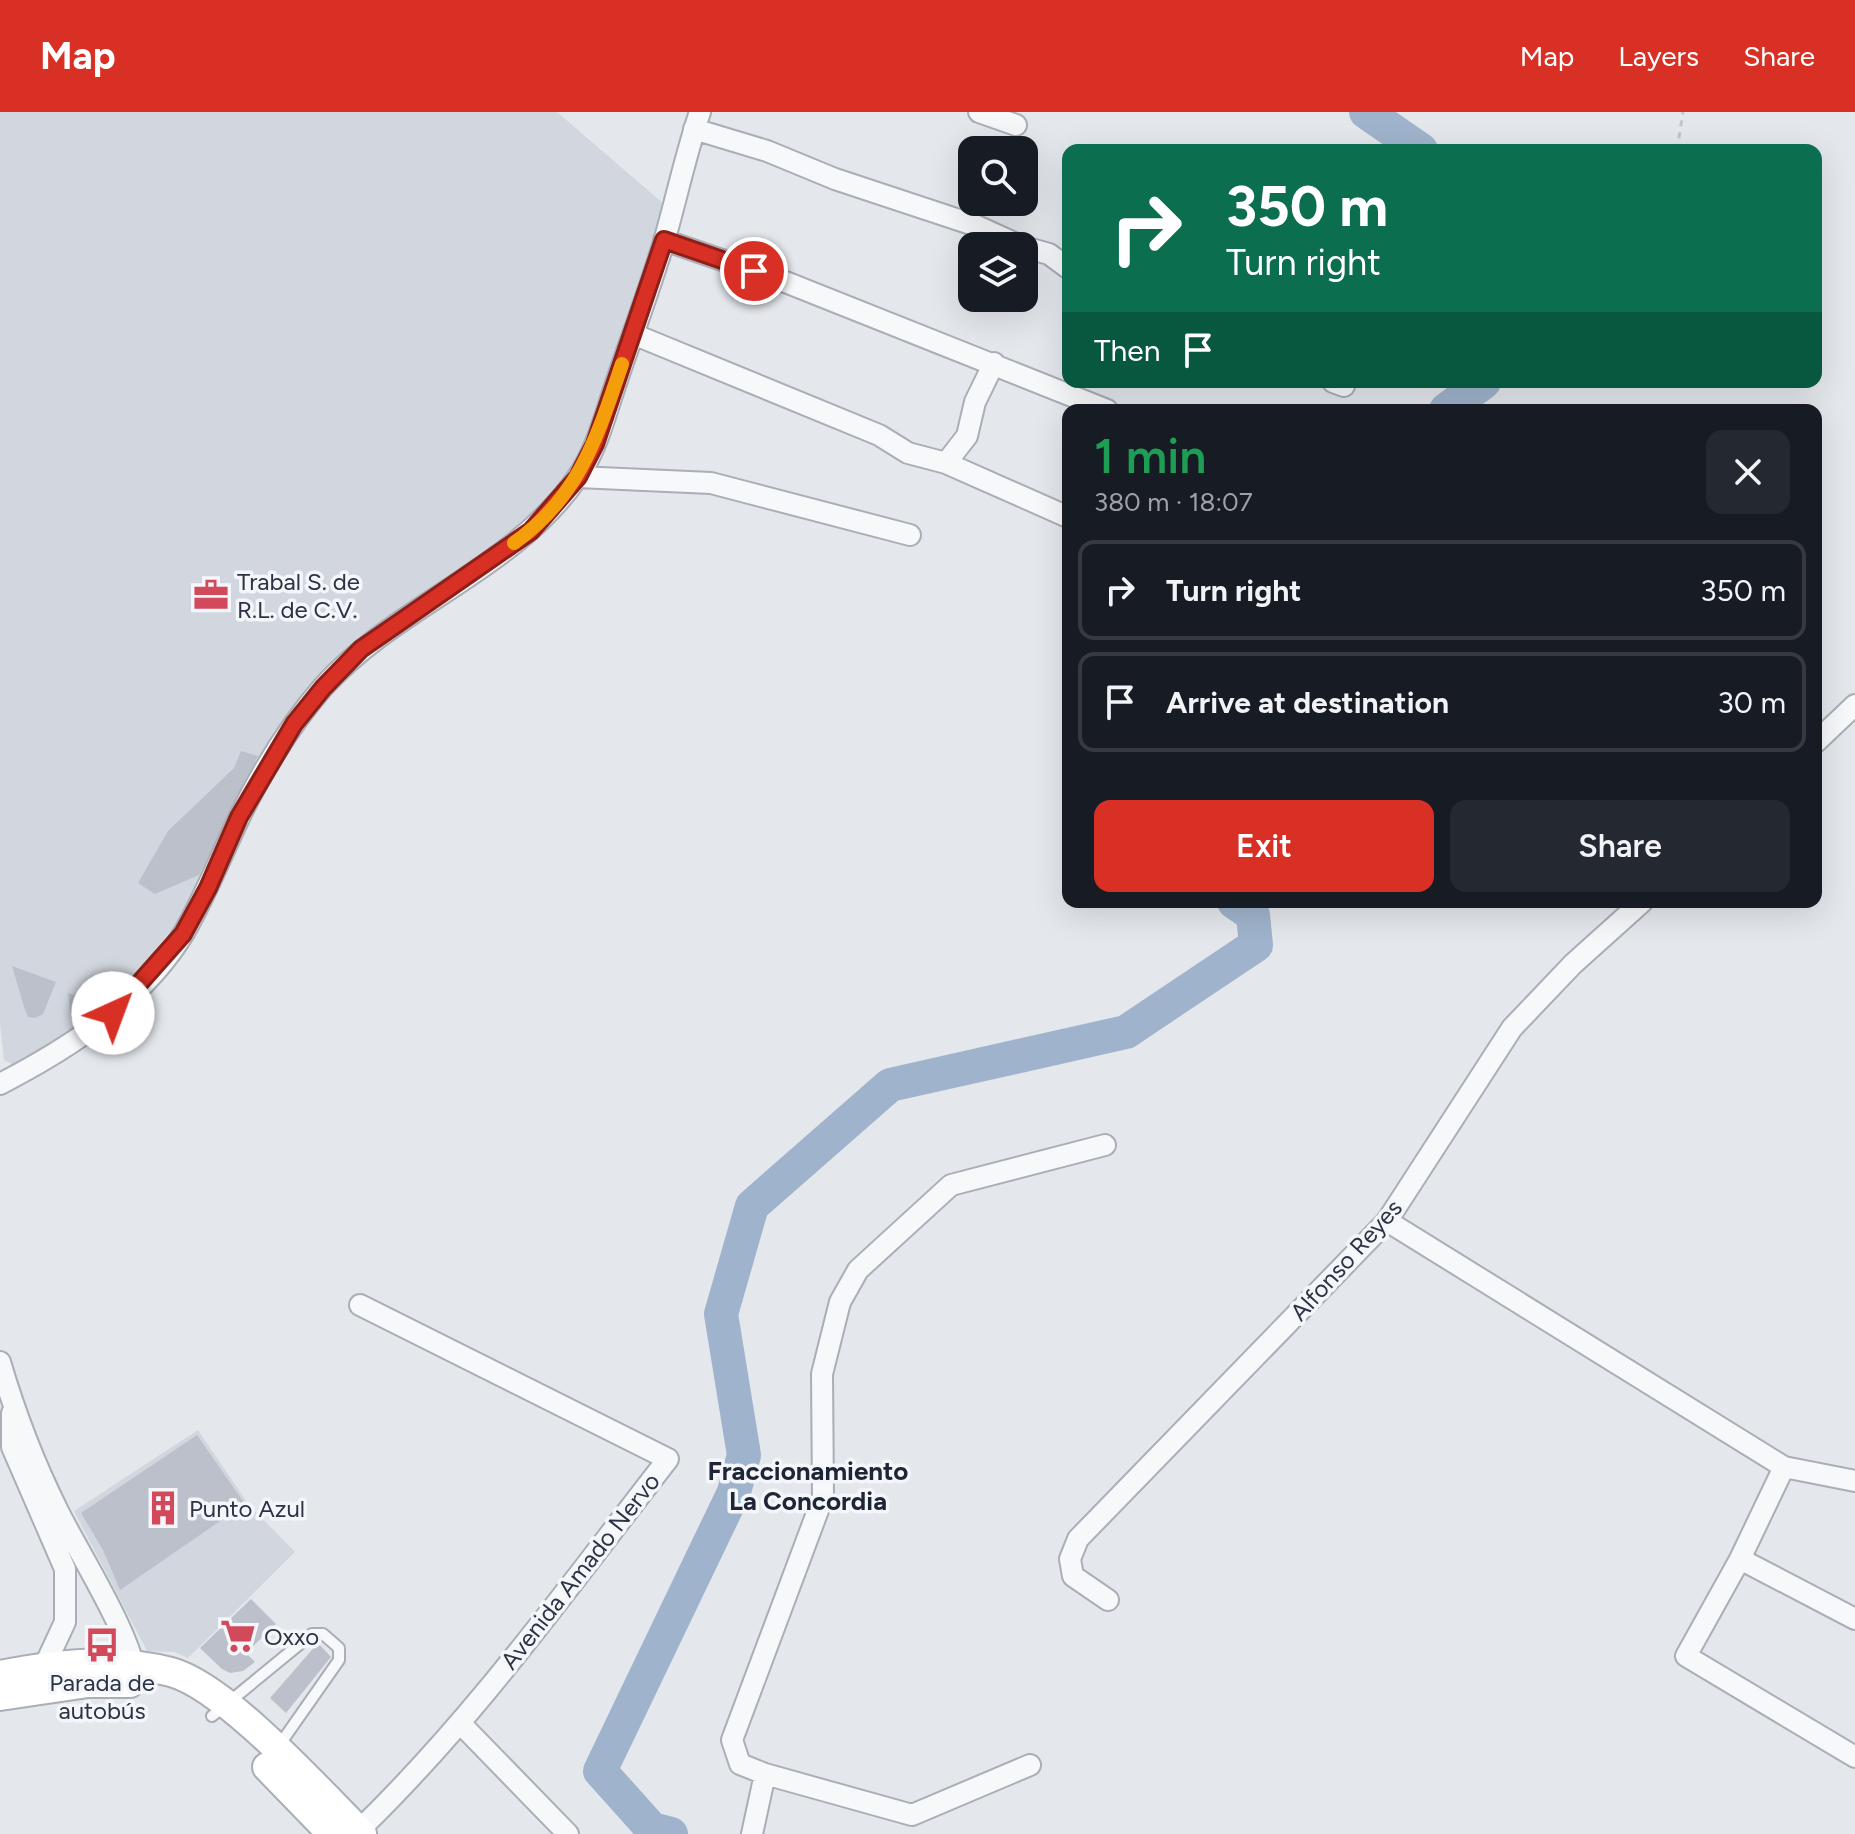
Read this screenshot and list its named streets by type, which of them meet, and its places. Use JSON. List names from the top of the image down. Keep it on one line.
{"streets":{"street":["Alfonso Reyes","Avenida Amado Nervo"]},"districts":["Fraccionamiento La Concordia"],"places":{"office":["Trabal S. de R.L. de C.V."],"building":["Punto Azul"],"supermarket":["Oxxo"],"bus stop":["Parada de autobús"]},"page":{"header":"Map","nav":["Map","Layers","Share"],"turn":["350 m","Turn right"],"then":"Then","heading":["1 min","380 m · 18:07"],"list":[{"name":"Turn right","value":"350 m"},{"name":"Arrive at destination","value":"30 m"}],"buttons":["Exit","Share"]}}
